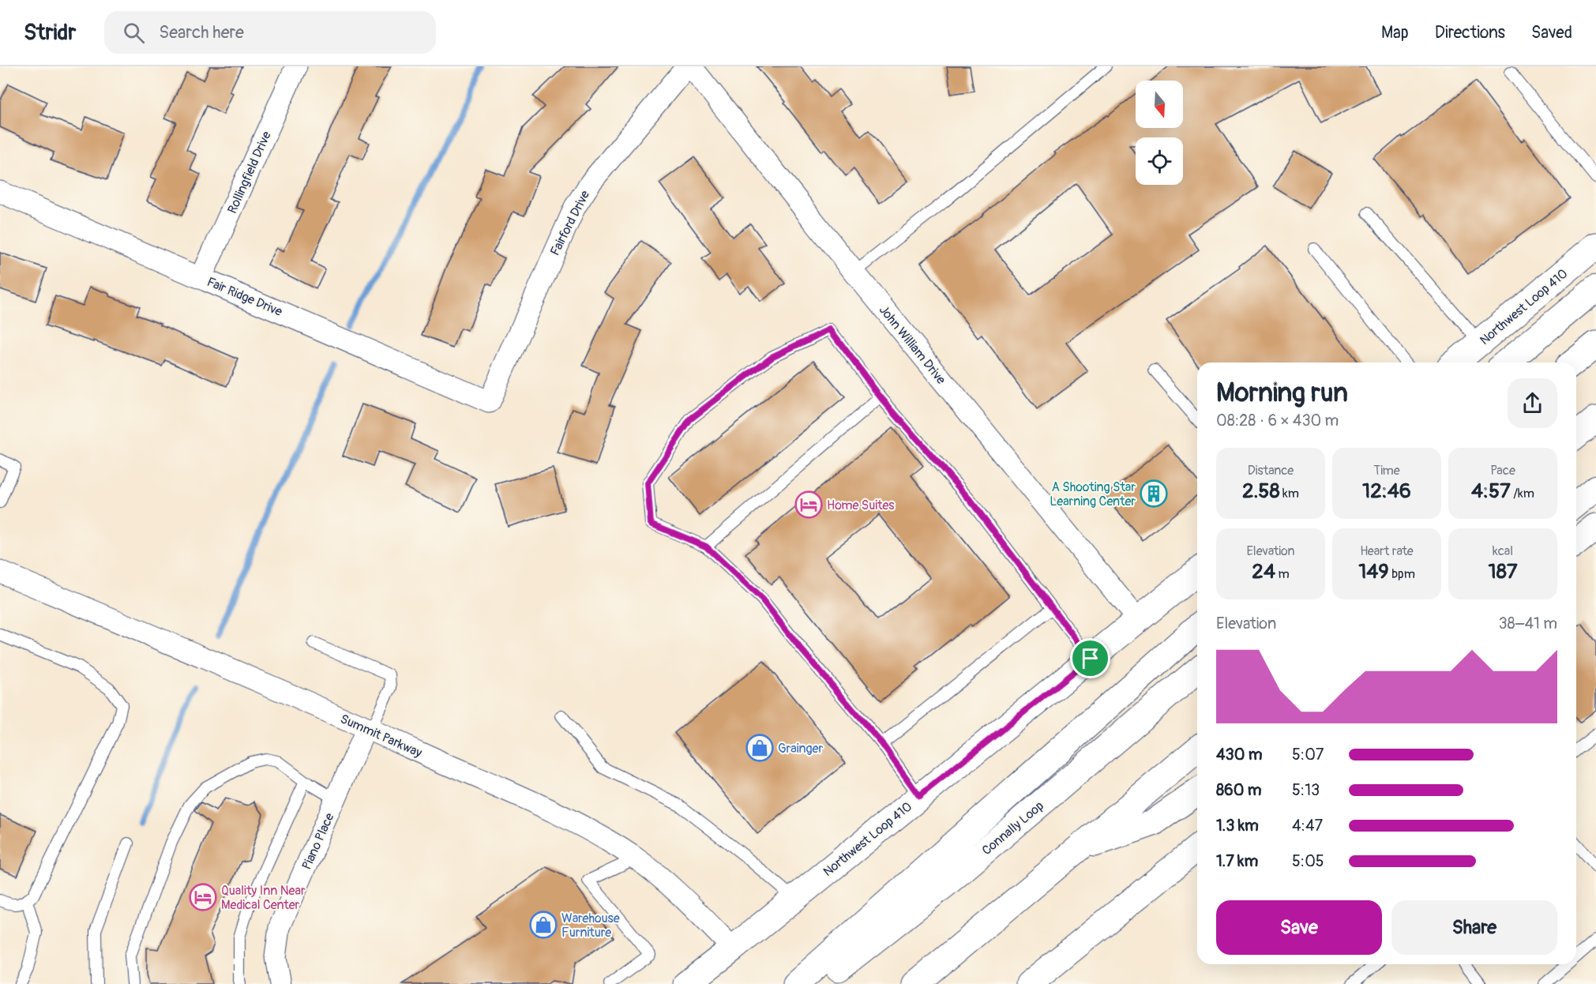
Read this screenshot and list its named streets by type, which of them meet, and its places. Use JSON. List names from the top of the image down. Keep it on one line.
{"streets":{"main road":["Northwest Loop 410","Connally Loop"],"street":["Rollingfield Drive","Fairford Drive","Fair Ridge Drive","John William Drive","Summit Parkway","Piano Place"]},"crossings":[["Rollingfield Drive","Fair Ridge Drive"],["Fairford Drive","Fair Ridge Drive"],["Northwest Loop 410","John William Drive"],["Northwest Loop 410","Summit Parkway"],["Summit Parkway","Piano Place"]],"places":{"building":["A Shooting Star Learning Center"],"hotel":["Home Suites","Quality Inn Near Medical Center"],"shop":["Grainger","Warehouse Furniture"]},"north":"bottom","page":{"header":"Stridr","search":"Search here","nav":["Map","Directions","Saved"],"heading":["Morning run","08:28 · 6 × 430 m"],"stats":[["Distance","2.58 km"],["Time","12:46"],["Pace","4:57 /km"],["Elevation","24 m"],["Heart rate","149 bpm"],["kcal","187"]],"chart":["Elevation","38–41 m"],"list":[{"name":"430 m","note":"5:07"},{"name":"860 m","note":"5:13"},{"name":"1.3 km","note":"4:47"},{"name":"1.7 km","note":"5:05"}],"buttons":["Save","Share"]}}
